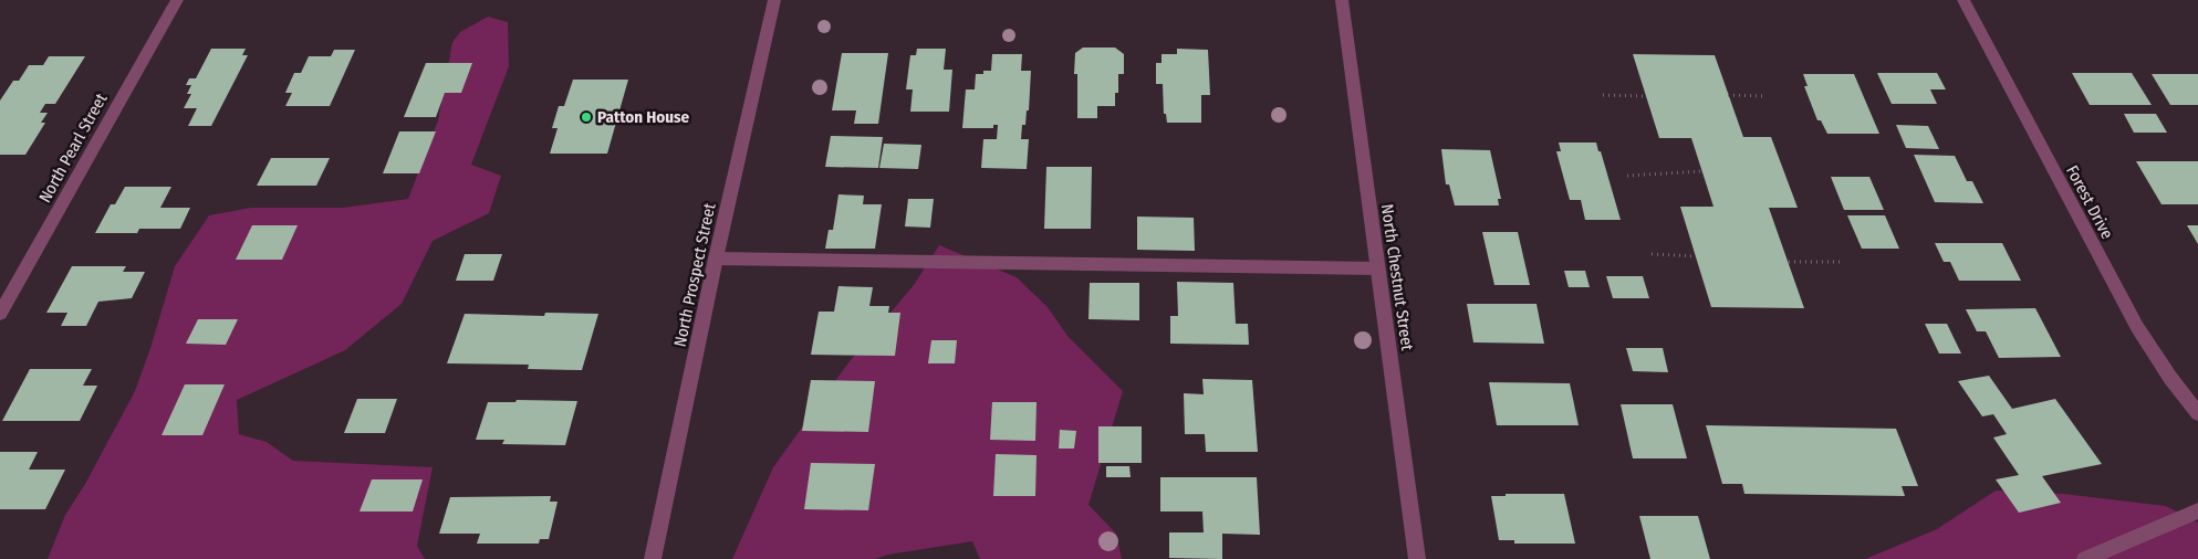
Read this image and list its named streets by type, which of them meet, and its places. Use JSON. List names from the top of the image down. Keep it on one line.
{"streets":{"street":["North Pearl Street","Forest Drive","North Prospect Street","North Chestnut Street"]},"places":["Patton House"]}
